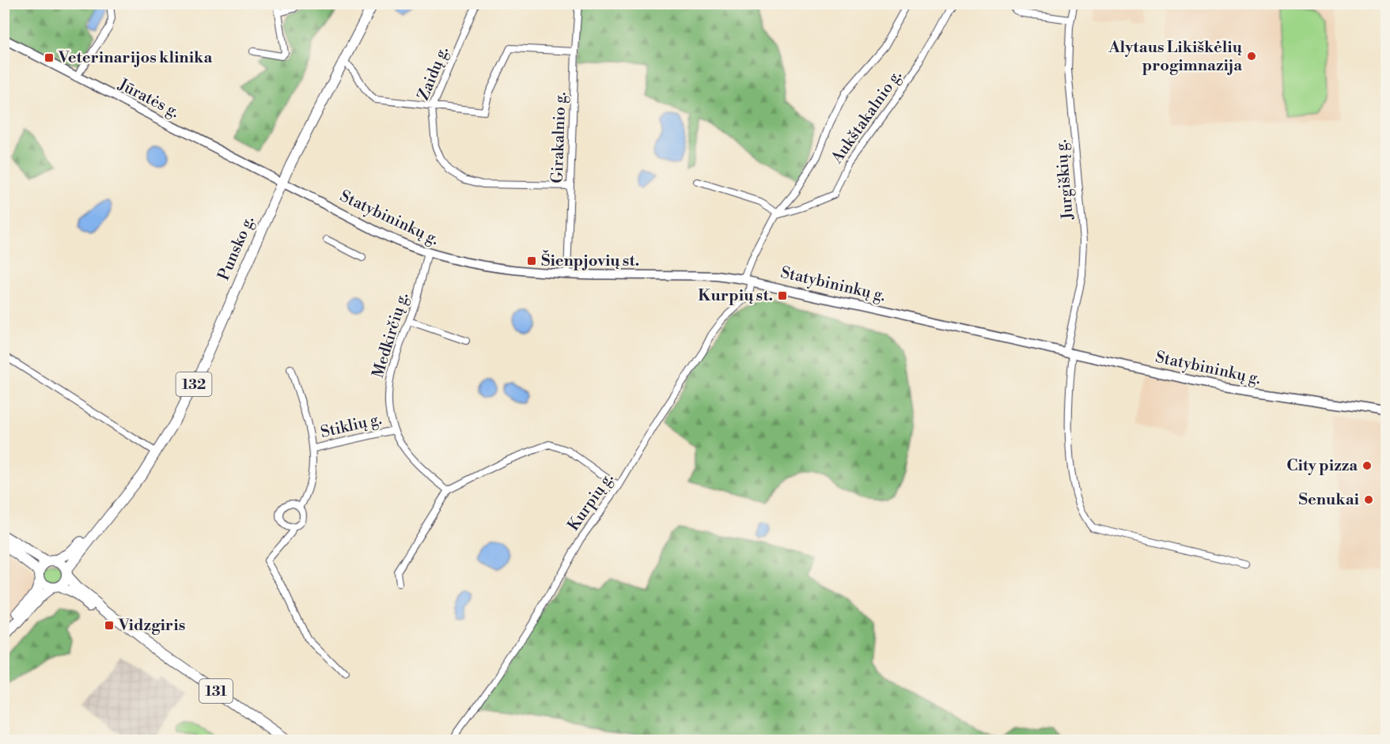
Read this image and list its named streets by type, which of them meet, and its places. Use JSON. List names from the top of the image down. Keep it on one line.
{"streets":{"main road":["Punsko g.","132","131"],"street":["Zaidų g.","Jūratės g.","Aukštakalnio g.","Girakalnio g.","Jurgiškių g.","Statybininkų g.","Medkirčių g.","Stiklių g.","Kurpių g."]},"crossings":[["Zaidų g.","Girakalnio g."],["Jūratės g.","Statybininkų g."],["Jūratės g.","Punsko g."],["Aukštakalnio g.","Statybininkų g."],["Aukštakalnio g.","Kurpių g."],["Girakalnio g.","Statybininkų g."],["Jurgiškių g.","Statybininkų g."],["Statybininkų g.","Punsko g."],["Statybininkų g.","Medkirčių g."],["Statybininkų g.","Kurpių g."],["Medkirčių g.","Stiklių g."]],"places":{"other":["Alytaus Likiškėlių progimnazija","City pizza","Senukai"],"transit":["Veterinarijos klinika","Šienpjovių st.","Kurpių st.","Vidzgiris"]}}
